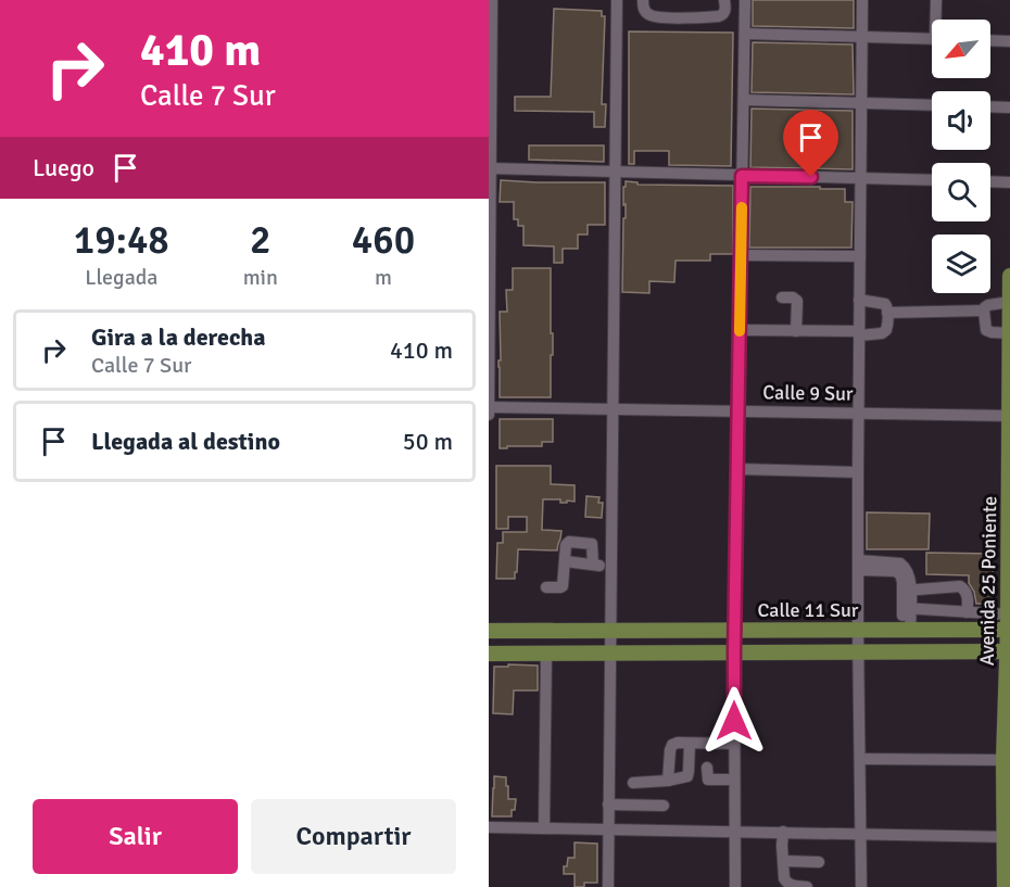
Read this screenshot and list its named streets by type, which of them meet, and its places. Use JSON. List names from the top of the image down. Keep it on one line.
{"streets":{"main road":["Avenida 25 Poniente","Calle 11 Sur"],"street":["Calle 9 Sur"]},"crossings":[["Calle 9 Sur","Avenida 25 Poniente"],["Avenida 25 Poniente","Calle 11 Sur"]],"north":"bottom left","page":{"turn":["410 m","Calle 7 Sur"],"then":"Luego","eta":["19:48","Llegada","2","min","460","m"],"list":[{"name":"Gira a la derecha","note":"Calle 7 Sur","value":"410 m"},{"name":"Llegada al destino","value":"50 m"}],"buttons":["Salir","Compartir"]}}
